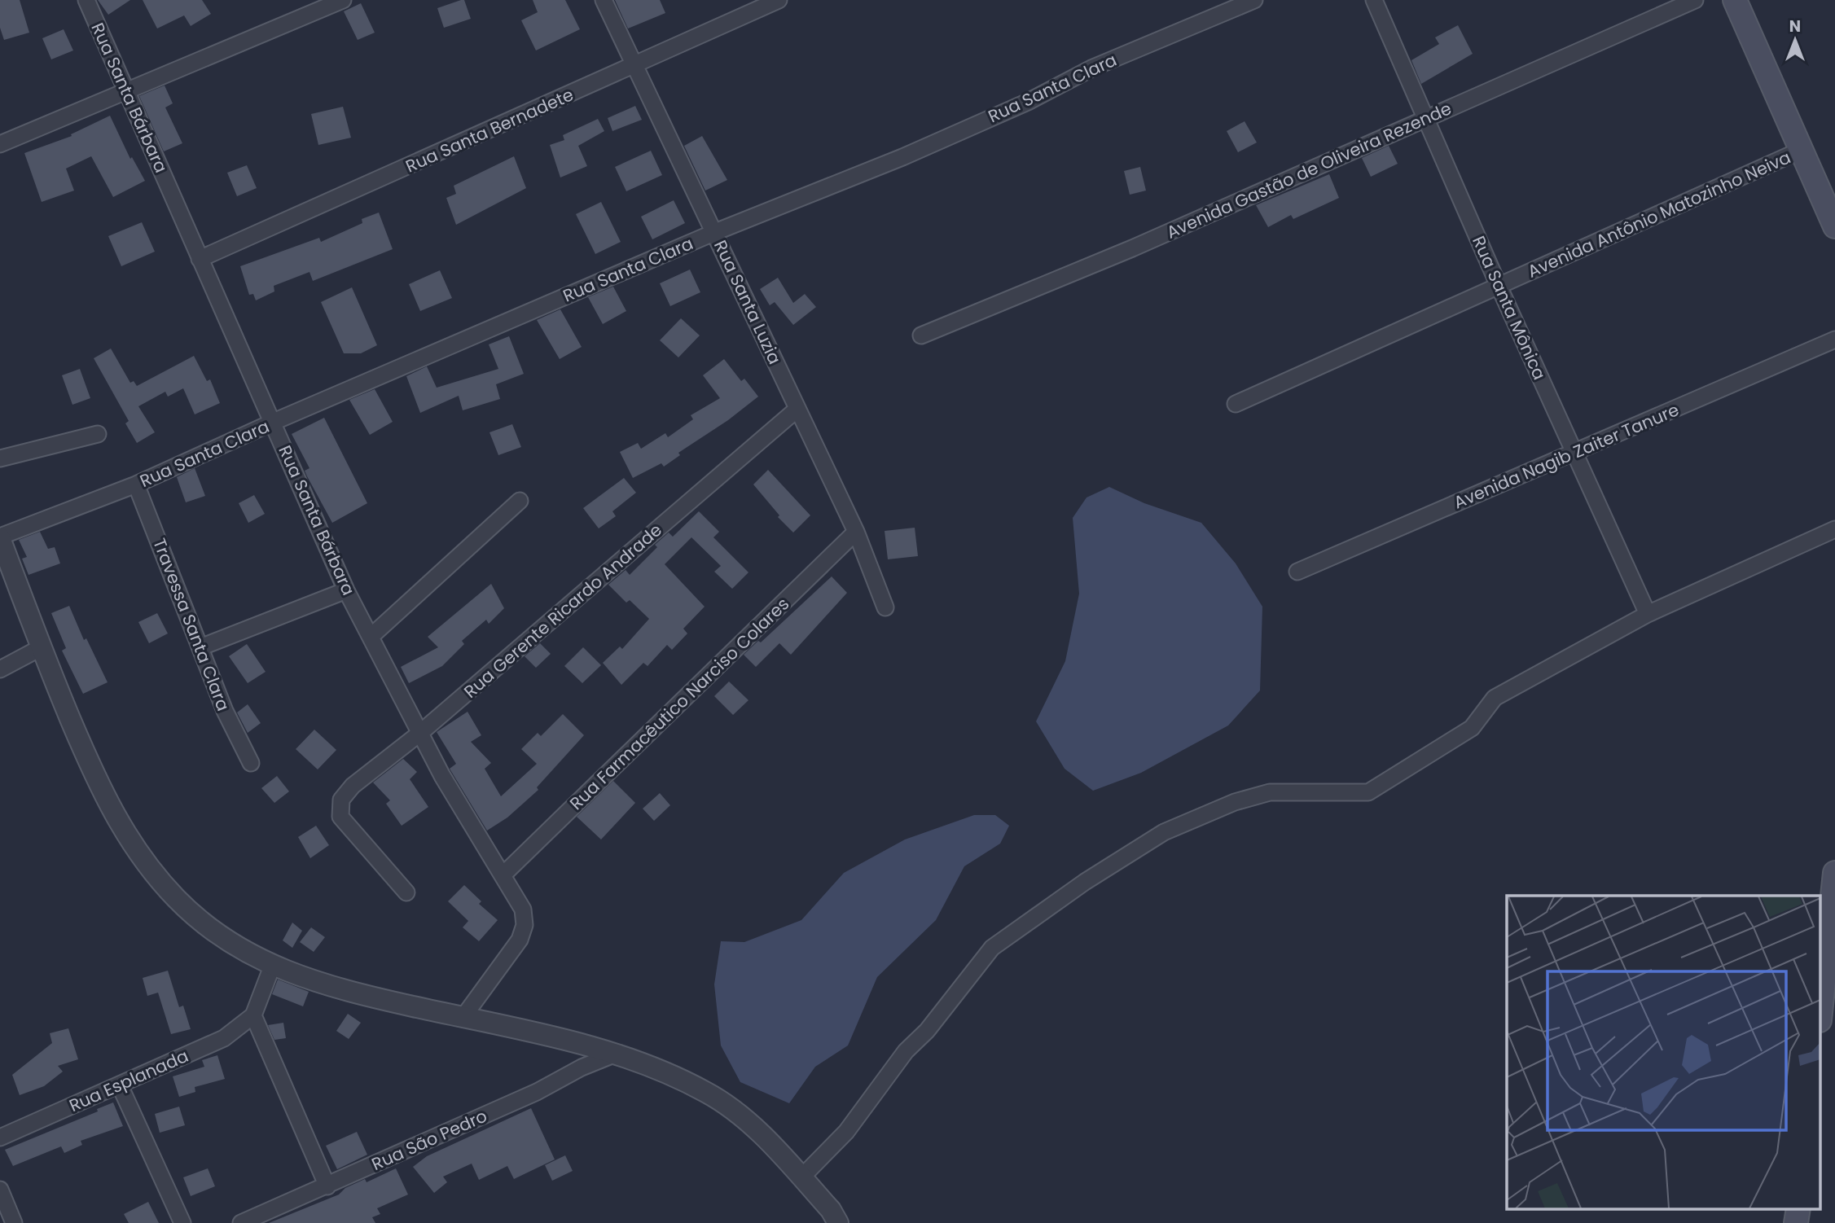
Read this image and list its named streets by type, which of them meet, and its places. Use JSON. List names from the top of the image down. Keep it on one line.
{"streets":{"street":["Rua Santa Clara","Rua Santa Bárbara","Rua Santa Bernadete","Avenida Gastão de Oliveira Rezende","Avenida Antônio Matozinho Neiva","Rua Santa Luzia","Rua Santa Mônica","Avenida Nagib Zaiter Tanure","Rua Gerente Ricardo Andrade","Travessa Santa Clara","Rua Farmacêutico Narciso Colares","Rua Esplanada","Rua São Pedro"]},"crossings":[["Rua Santa Clara","Rua Santa Bárbara"],["Rua Santa Clara","Rua Santa Luzia"],["Rua Santa Clara","Travessa Santa Clara"],["Rua Santa Bárbara","Rua Santa Bernadete"],["Rua Santa Bárbara","Rua Gerente Ricardo Andrade"],["Rua Santa Bárbara","Rua Farmacêutico Narciso Colares"],["Rua Santa Bernadete","Rua Santa Luzia"],["Avenida Gastão de Oliveira Rezende","Rua Santa Mônica"],["Avenida Antônio Matozinho Neiva","Rua Santa Mônica"],["Rua Santa Luzia","Rua Gerente Ricardo Andrade"],["Rua Santa Luzia","Rua Farmacêutico Narciso Colares"],["Rua Santa Mônica","Avenida Nagib Zaiter Tanure"]],"north":"top"}
